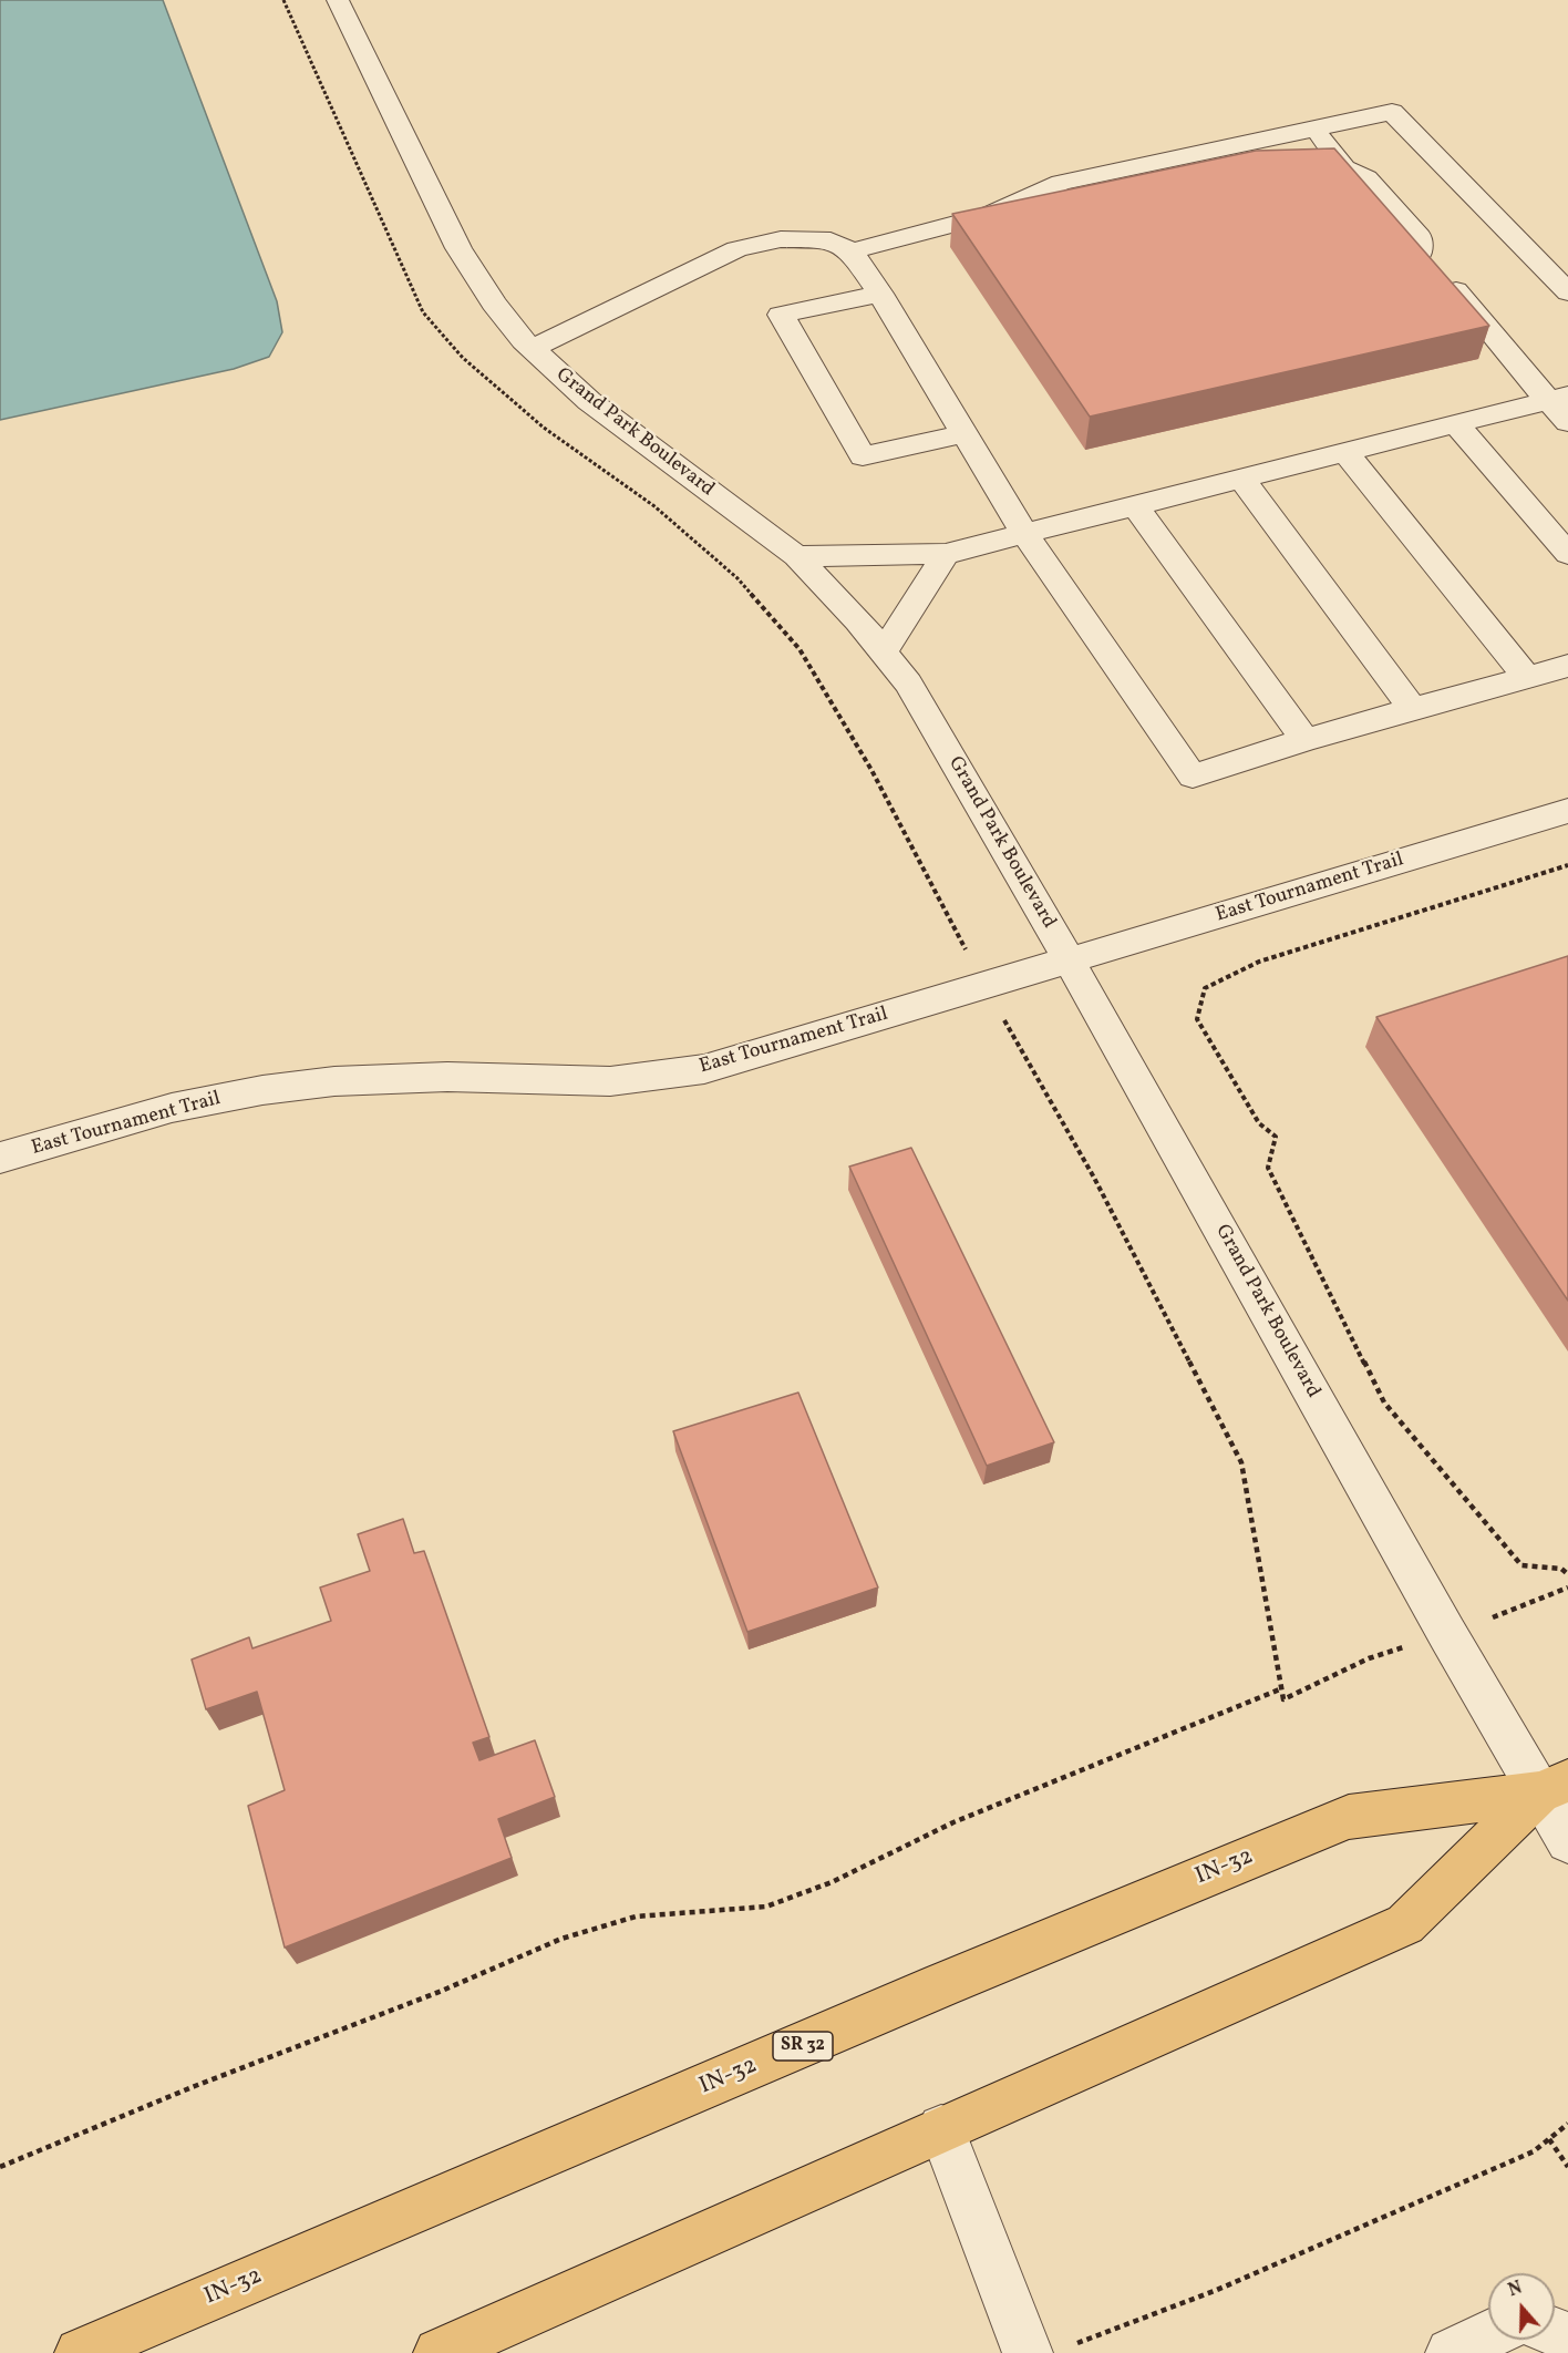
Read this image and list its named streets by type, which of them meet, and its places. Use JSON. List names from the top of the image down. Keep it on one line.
{"streets":{"main road":["IN-32","SR 32"],"street":["Grand Park Boulevard","East Tournament Trail"]},"crossings":[["Grand Park Boulevard","East Tournament Trail"],["Grand Park Boulevard","IN-32"]],"north":"top"}
